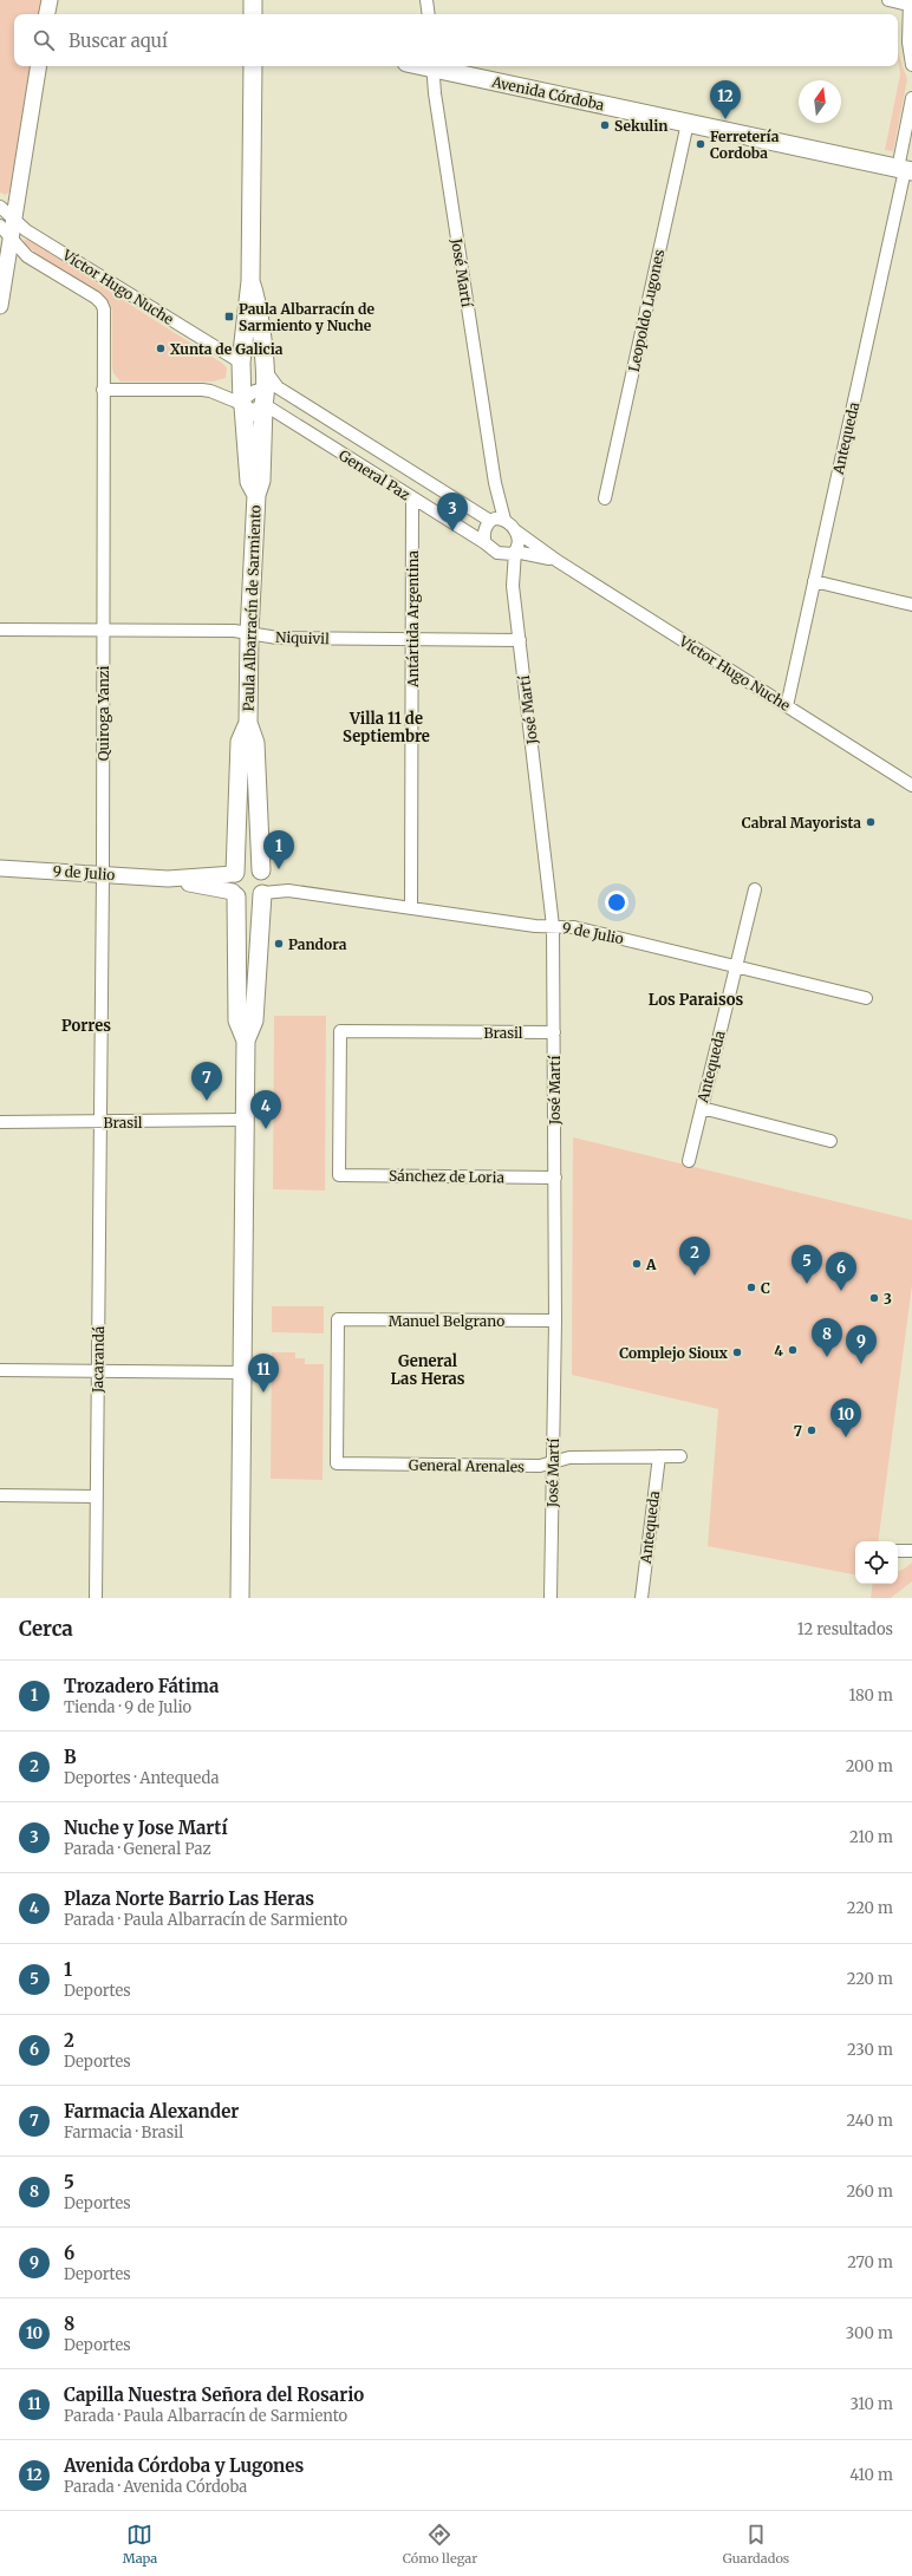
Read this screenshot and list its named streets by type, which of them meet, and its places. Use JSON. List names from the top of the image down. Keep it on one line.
{"streets":{"main road":["Avenida Córdoba","Paula Albarracín de Sarmiento"],"street":["José Martí","Víctor Hugo Nuche","Leopoldo Lugones","Antequeda","General Paz","Antártida Argentina","Niquivil","Quiroga Yanzi","9 de Julio","Brasil","Sánchez de Loria","Manuel Belgrano","Jacarandá","General Arenales"]},"crossings":[["Avenida Córdoba","Leopoldo Lugones"],["Avenida Córdoba","Antequeda"],["José Martí","Víctor Hugo Nuche"],["José Martí","General Paz"],["José Martí","Niquivil"],["José Martí","9 de Julio"],["José Martí","Brasil"],["José Martí","Sánchez de Loria"],["José Martí","Manuel Belgrano"],["José Martí","General Arenales"],["Víctor Hugo Nuche","Antequeda"],["Víctor Hugo Nuche","General Paz"],["Víctor Hugo Nuche","Paula Albarracín de Sarmiento"],["Antequeda","9 de Julio"],["Antequeda","General Arenales"],["General Paz","Paula Albarracín de Sarmiento"],["General Paz","Antártida Argentina"],["Paula Albarracín de Sarmiento","Niquivil"],["Paula Albarracín de Sarmiento","9 de Julio"],["Paula Albarracín de Sarmiento","Brasil"],["Antártida Argentina","Niquivil"],["Antártida Argentina","9 de Julio"],["Niquivil","Quiroga Yanzi"],["Quiroga Yanzi","9 de Julio"],["Quiroga Yanzi","Brasil"],["Quiroga Yanzi","Jacarandá"],["Brasil","Sánchez de Loria"],["Brasil","Jacarandá"],["Manuel Belgrano","General Arenales"]],"districts":["Villa 11 de Septiembre","Los Paraisos","Porres","General Las Heras"],"places":{"other":["Sekulin","Ferretería Cordoba","Xunta de Galicia","Cabral Mayorista","Pandora","A","C","3","4","Complejo Sioux","7"],"transit":["Paula Albarracín de Sarmiento y Nuche"]},"north":"top","page":{"search":"Buscar aquí","pins":["12","3","1","7","4","2","5","6","8","9","11","10"],"heading":["Cerca","12 resultados"],"list":[{"mark":"1","name":"Trozadero Fátima","note":"Tienda · 9 de Julio","value":"180 m"},{"mark":"2","name":"B","note":"Deportes · Antequeda","value":"200 m"},{"mark":"3","name":"Nuche y Jose Martí","note":"Parada · General Paz","value":"210 m"},{"mark":"4","name":"Plaza Norte Barrio Las Heras","note":"Parada · Paula Albarracín de Sarmiento","value":"220 m"},{"mark":"5","name":"1","note":"Deportes","value":"220 m"},{"mark":"6","name":"2","note":"Deportes","value":"230 m"},{"mark":"7","name":"Farmacia Alexander","note":"Farmacia · Brasil","value":"240 m"},{"mark":"8","name":"5","note":"Deportes","value":"260 m"},{"mark":"9","name":"6","note":"Deportes","value":"270 m"},{"mark":"10","name":"8","note":"Deportes","value":"300 m"},{"mark":"11","name":"Capilla Nuestra Señora del Rosario","note":"Parada · Paula Albarracín de Sarmiento","value":"310 m"},{"mark":"12","name":"Avenida Córdoba y Lugones","note":"Parada · Avenida Córdoba","value":"410 m"}],"nav":["Mapa","Cómo llegar","Guardados"]}}
